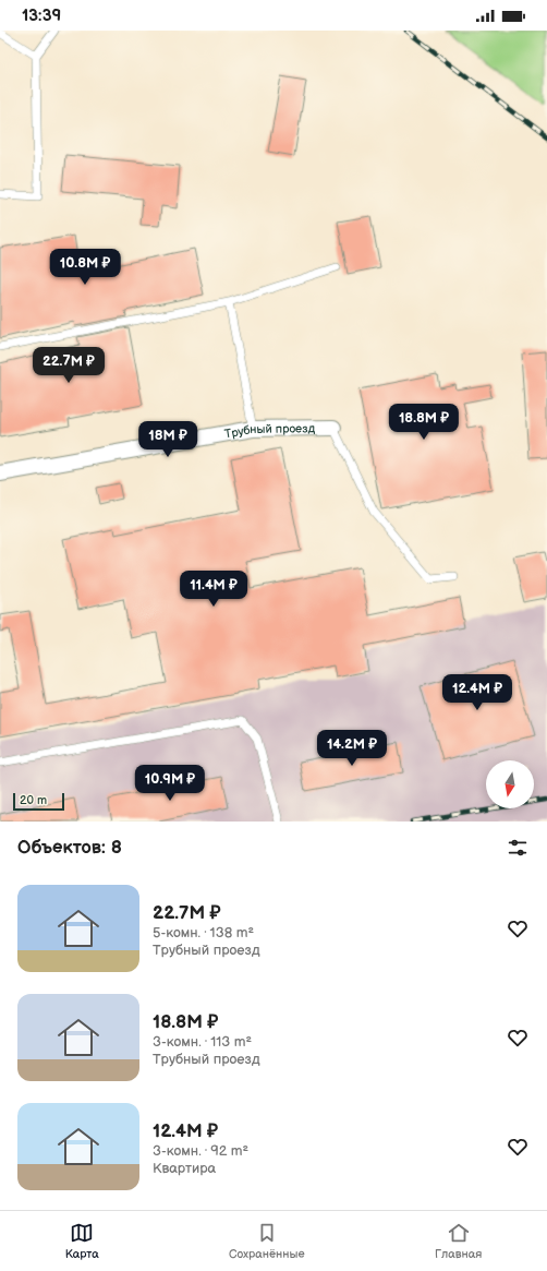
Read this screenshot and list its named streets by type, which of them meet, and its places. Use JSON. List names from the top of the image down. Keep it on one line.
{"streets":{"street":["Трубный проезд"]},"scale_bar":"20 m","north":"bottom","page":{"status":"13:39","price":["10.8M ₽","22.7M ₽","18.8M ₽","18M ₽","11.4M ₽","12.4M ₽","14.2M ₽","10.9M ₽"],"scale":"20 m","heading":"Объектов: 8","list":[{"name":"22.7M ₽","note":"5-комн. · 138 m² · Трубный проезд"},{"name":"18.8M ₽","note":"3-комн. · 113 m² · Трубный проезд"},{"name":"12.4M ₽","note":"3-комн. · 92 m² · Квартира"}],"tabs":["Карта","Сохранённые","Главная"]}}
